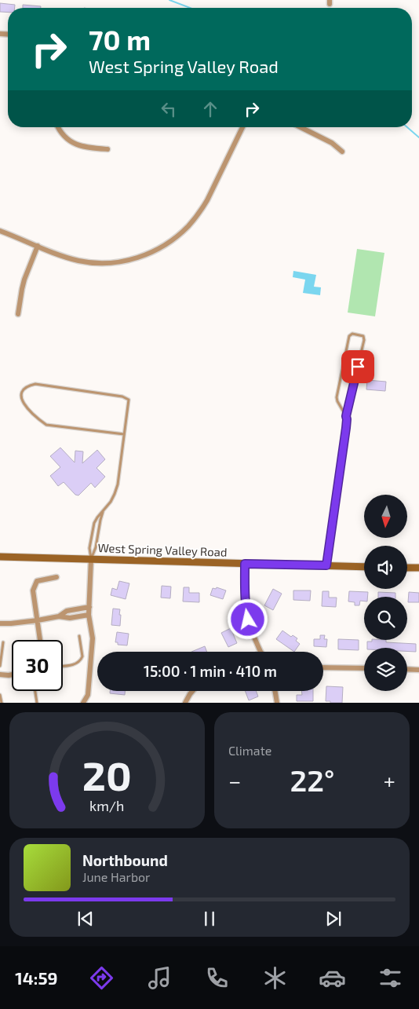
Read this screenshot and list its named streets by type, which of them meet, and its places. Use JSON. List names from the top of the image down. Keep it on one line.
{"streets":{"street":["West Spring Valley Road"]},"north":"bottom","page":{"turn":["70 m","West Spring Valley Road"],"limit":"30","trip":"15:00 · 1 min · 410 m","tile":"Climate","heat":["−","22°","+"],"song":["Northbound","June Harbor"],"tabs":"14:59","gauge":["20","km/h"]}}
